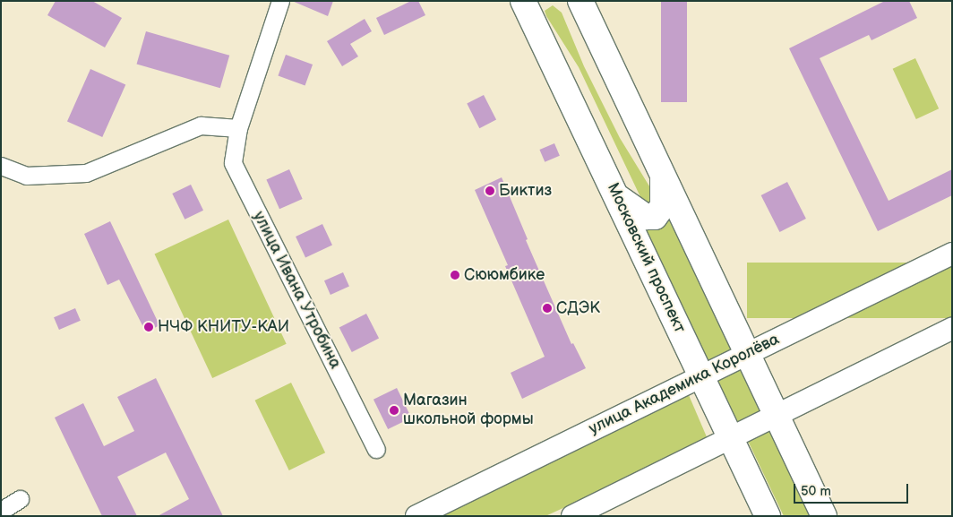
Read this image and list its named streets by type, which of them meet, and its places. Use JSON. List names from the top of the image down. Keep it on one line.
{"streets":{"main road":["Московский проспект"],"street":["улица Ивана Утробина","улица Академика Королёва"]},"crossings":[["Московский проспект","улица Академика Королёва"]],"places":["Биктиз","Сююмбике","СДЭК","НЧФ КНИТУ-КАИ","Магазин школьной формы"],"scale_bar":"50 m"}
